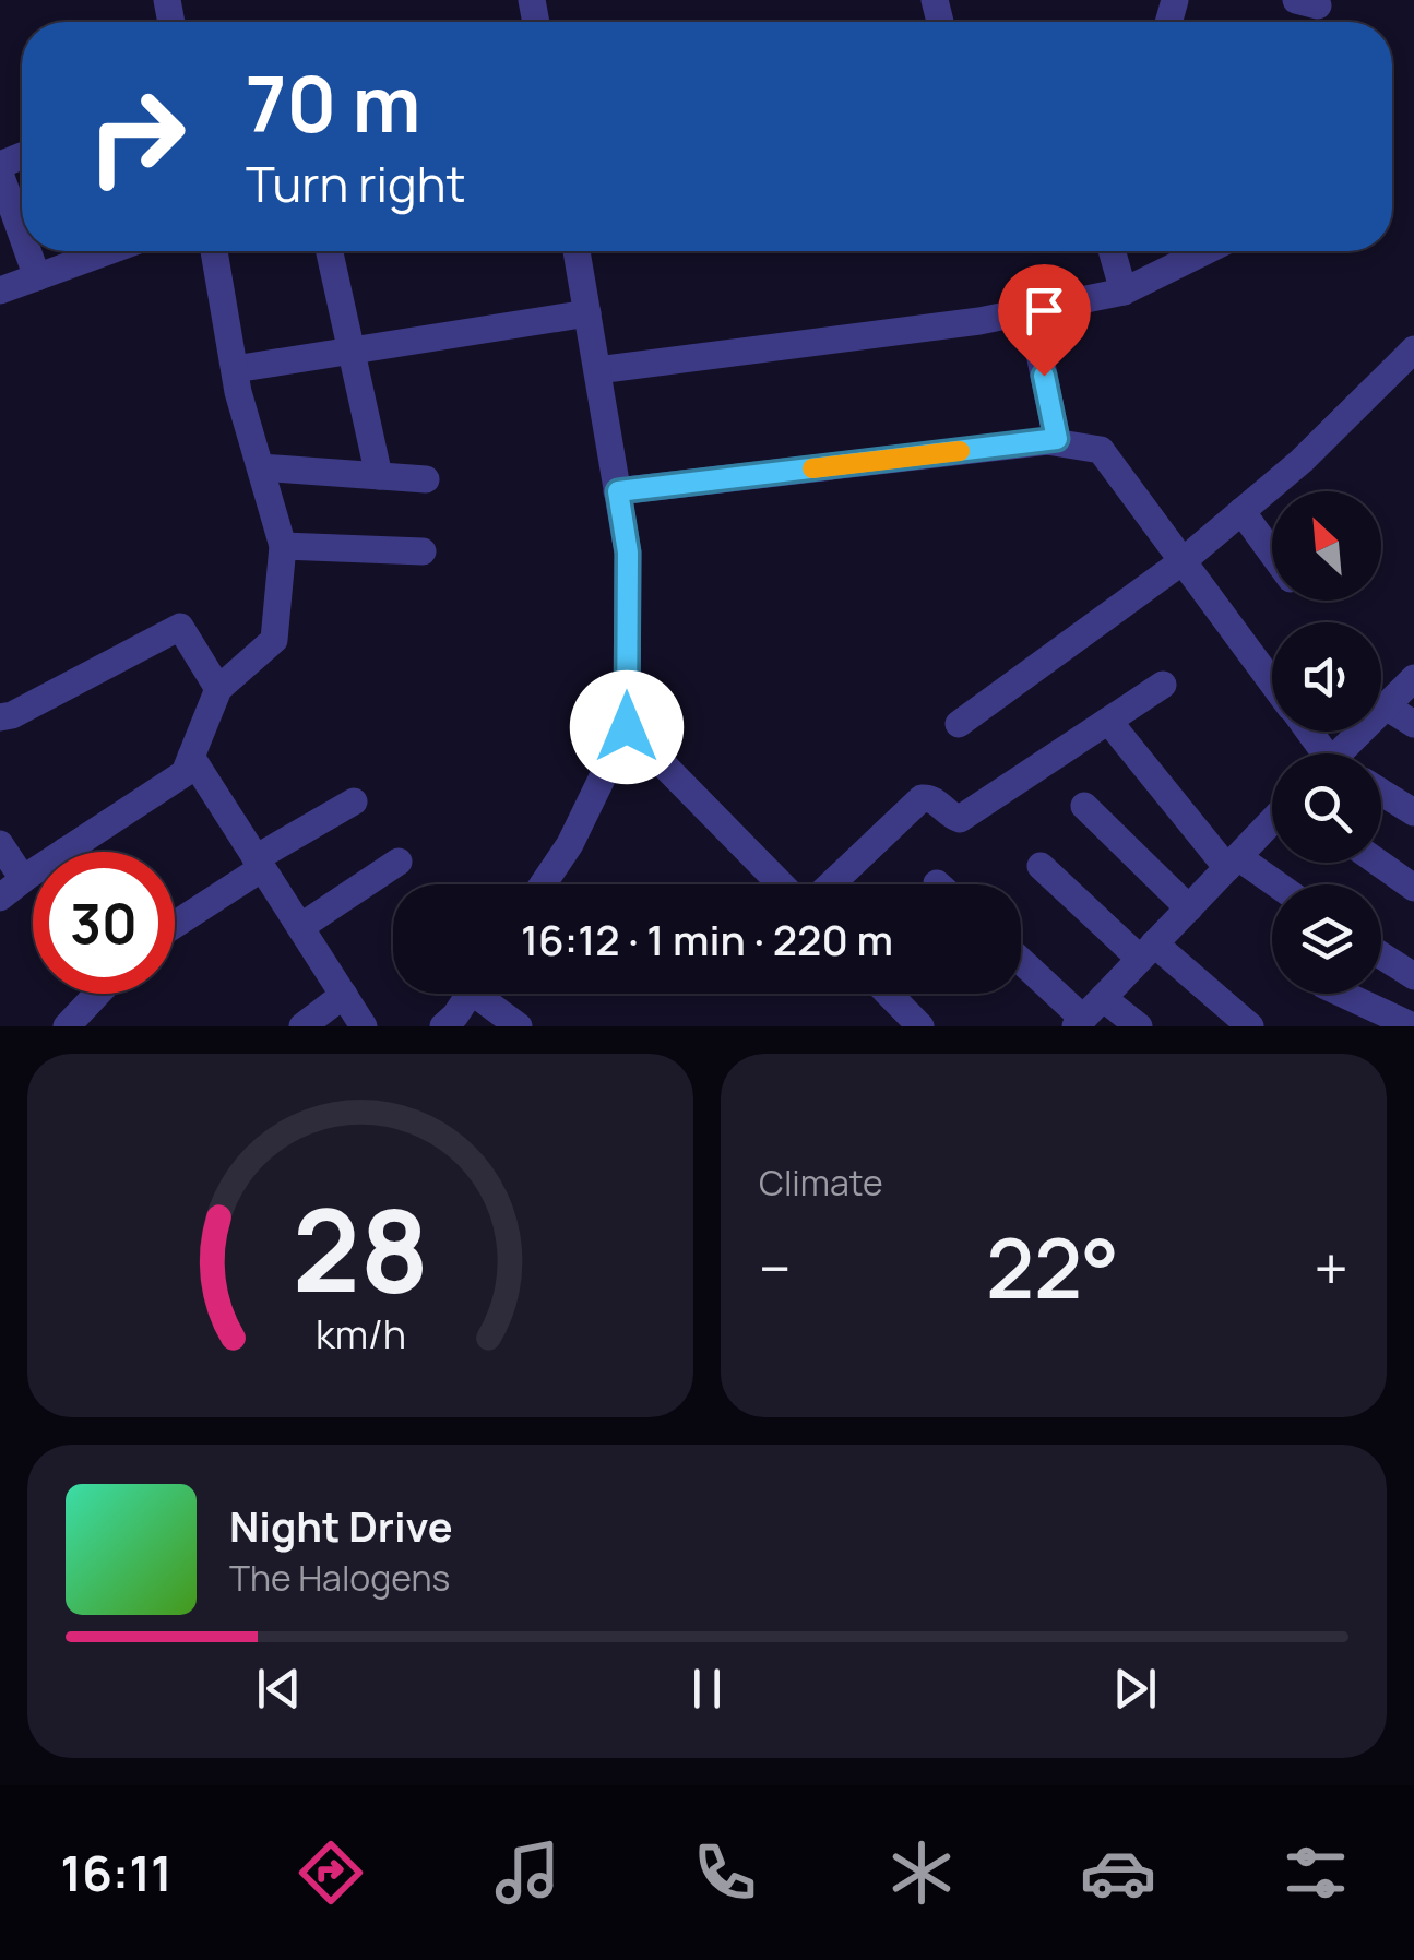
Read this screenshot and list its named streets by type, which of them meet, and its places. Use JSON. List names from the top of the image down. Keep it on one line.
{"north":"top left","page":{"turn":["70 m","Turn right"],"limit":"30","trip":"16:12 · 1 min · 220 m","tile":"Climate","heat":["−","22°","+"],"song":["Night Drive","The Halogens"],"tabs":"16:11","gauge":["28","km/h"]}}
